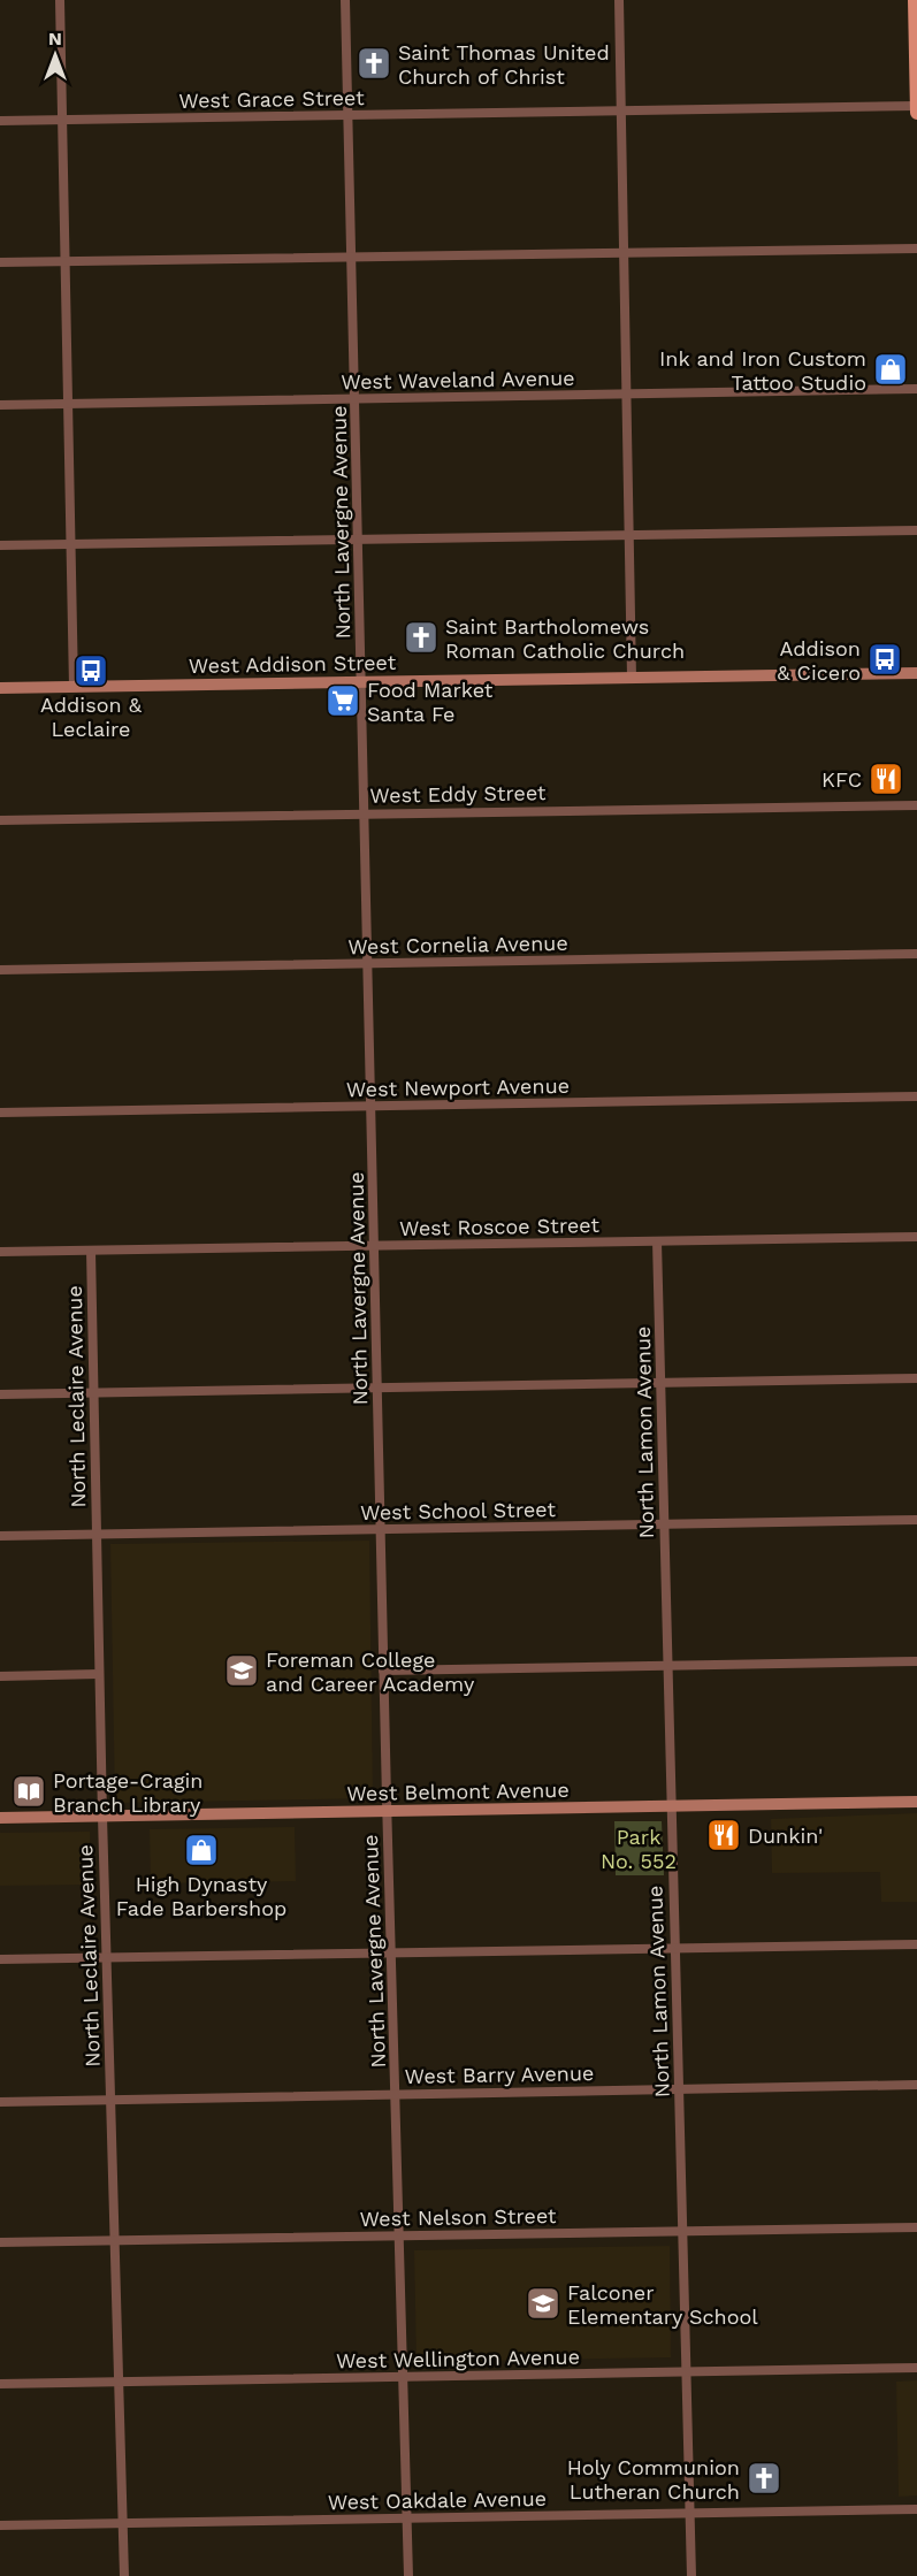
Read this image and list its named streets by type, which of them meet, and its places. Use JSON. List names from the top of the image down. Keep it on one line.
{"streets":{"street":["West Grace Street","West Waveland Avenue","North Lavergne Avenue","West Addison Street","West Eddy Street","West Cornelia Avenue","West Newport Avenue","West Roscoe Street","North Leclaire Avenue","North Lamon Avenue","West School Street","West Belmont Avenue","West Barry Avenue","West Nelson Street","West Wellington Avenue","West Oakdale Avenue"]},"crossings":[["West Grace Street","North Lavergne Avenue"],["West Waveland Avenue","North Lavergne Avenue"],["North Lavergne Avenue","West Addison Street"],["North Lavergne Avenue","West Eddy Street"],["North Lavergne Avenue","West Cornelia Avenue"],["North Lavergne Avenue","West Newport Avenue"],["North Lavergne Avenue","West Roscoe Street"],["North Lavergne Avenue","West School Street"],["North Lavergne Avenue","West Belmont Avenue"],["North Lavergne Avenue","West Barry Avenue"],["North Lavergne Avenue","West Nelson Street"],["North Lavergne Avenue","West Wellington Avenue"],["North Lavergne Avenue","West Oakdale Avenue"],["West Roscoe Street","North Leclaire Avenue"],["West Roscoe Street","North Lamon Avenue"],["North Leclaire Avenue","West School Street"],["North Leclaire Avenue","West Belmont Avenue"],["North Leclaire Avenue","West Barry Avenue"],["North Leclaire Avenue","West Nelson Street"],["North Leclaire Avenue","West Wellington Avenue"],["North Leclaire Avenue","West Oakdale Avenue"],["North Lamon Avenue","West School Street"],["North Lamon Avenue","West Belmont Avenue"],["North Lamon Avenue","West Barry Avenue"],["North Lamon Avenue","West Nelson Street"],["North Lamon Avenue","West Wellington Avenue"],["North Lamon Avenue","West Oakdale Avenue"]],"parks":["Park No. 552"],"places":{"church":["Saint Thomas United Church of Christ","Saint Bartholomews Roman Catholic Church","Holy Communion Lutheran Church"],"shop":["Ink and Iron Custom Tattoo Studio","High Dynasty Fade Barbershop"],"bus stop":["Addison & Cicero","Addison & Leclaire"],"supermarket":["Food Market Santa Fe"],"restaurant":["KFC","Dunkin'"],"school or university":["Foreman College and Career Academy","Falconer Elementary School"],"library":["Portage-Cragin Branch Library"]},"north":"top"}
